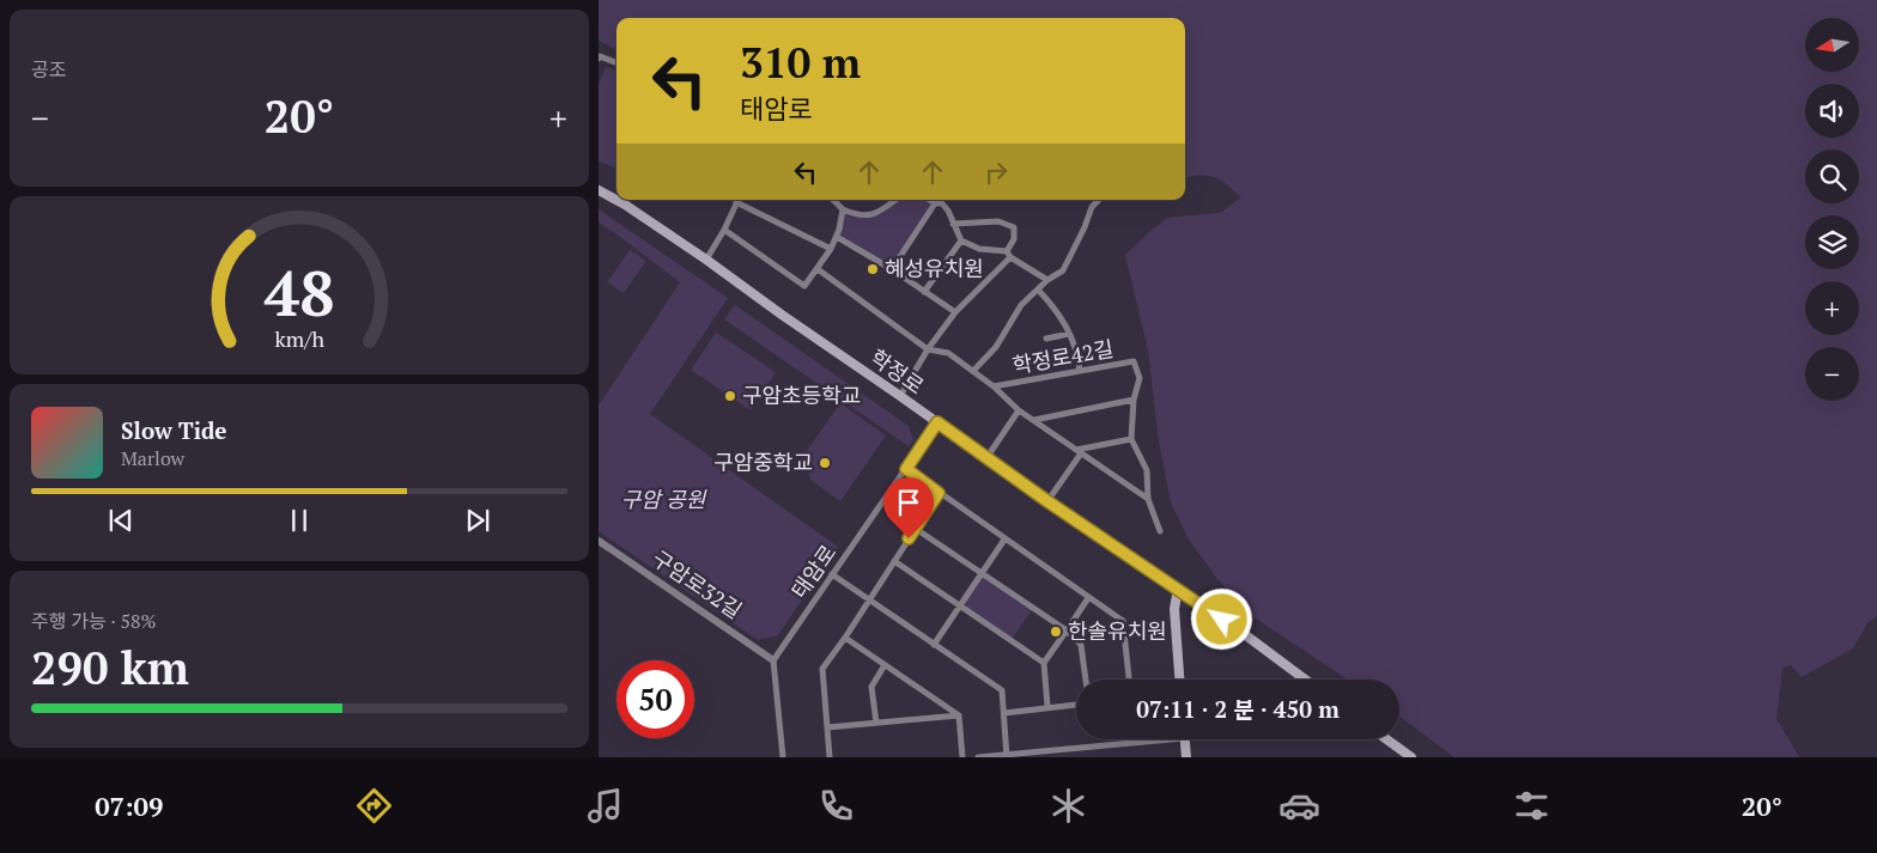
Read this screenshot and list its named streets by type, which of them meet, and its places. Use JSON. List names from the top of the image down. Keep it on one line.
{"streets":{"main road":["학정로"],"street":["학정로42길","태암로","구암로32길"]},"crossings":[["학정로","태암로"],["태암로","구암로32길"]],"parks":["구암 공원"],"places":["혜성유치원","구암초등학교","구암중학교","한솔유치원"],"north":"left","page":{"tile":["공조",["주행 가능 · 58%","290 km"]],"map_buttons":["+","−"],"turn":["310 m","태암로"],"heat":["−","20°","+"],"song":["Slow Tide","Marlow"],"limit":"50","trip":"07:11 · 2 분 · 450 m","tabs":["07:09","20°"],"gauge":["48","km/h"]}}
